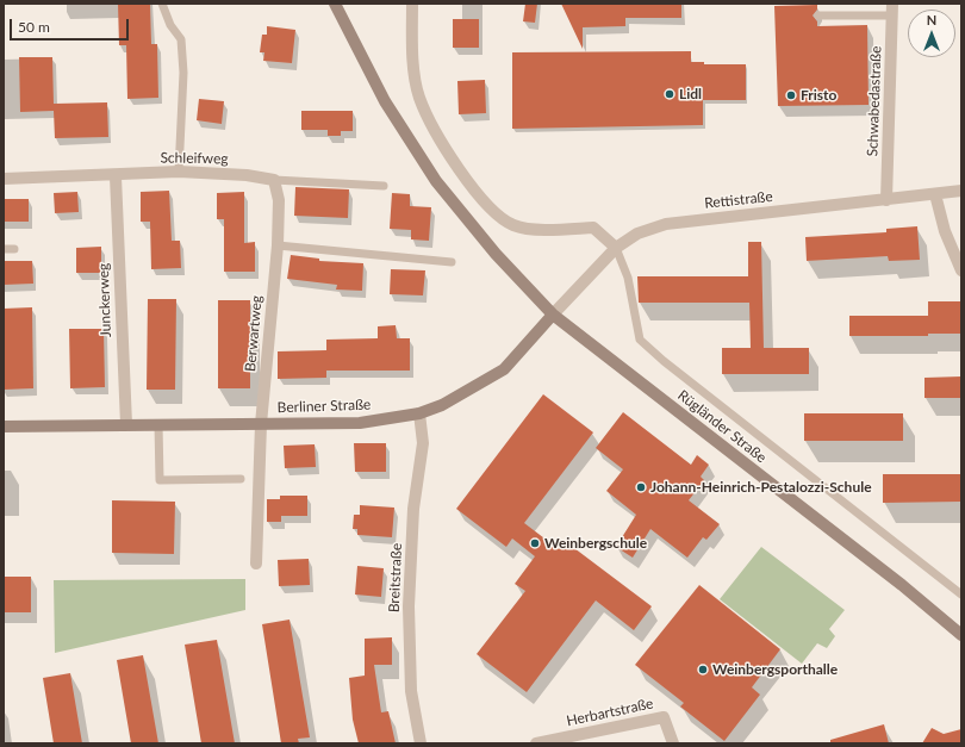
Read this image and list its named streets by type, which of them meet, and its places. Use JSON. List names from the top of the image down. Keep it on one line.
{"streets":{"main road":["Berliner Straße","Rügländer Straße"],"street":["Schwabedastraße","Schleifweg","Rettistraße","Junckerweg","Berwartweg","Breitstraße","Herbartstraße"]},"crossings":[["Schwabedastraße","Rettistraße"],["Schleifweg","Junckerweg"],["Schleifweg","Berwartweg"],["Rettistraße","Berliner Straße"],["Rettistraße","Rügländer Straße"],["Junckerweg","Berliner Straße"],["Berwartweg","Berliner Straße"],["Berliner Straße","Rügländer Straße"],["Berliner Straße","Breitstraße"]],"places":["Lidl","Fristo","Johann-Heinrich-Pestalozzi-Schule","Weinbergschule","Weinbergsporthalle"],"scale_bar":"50 m","north":"top"}
